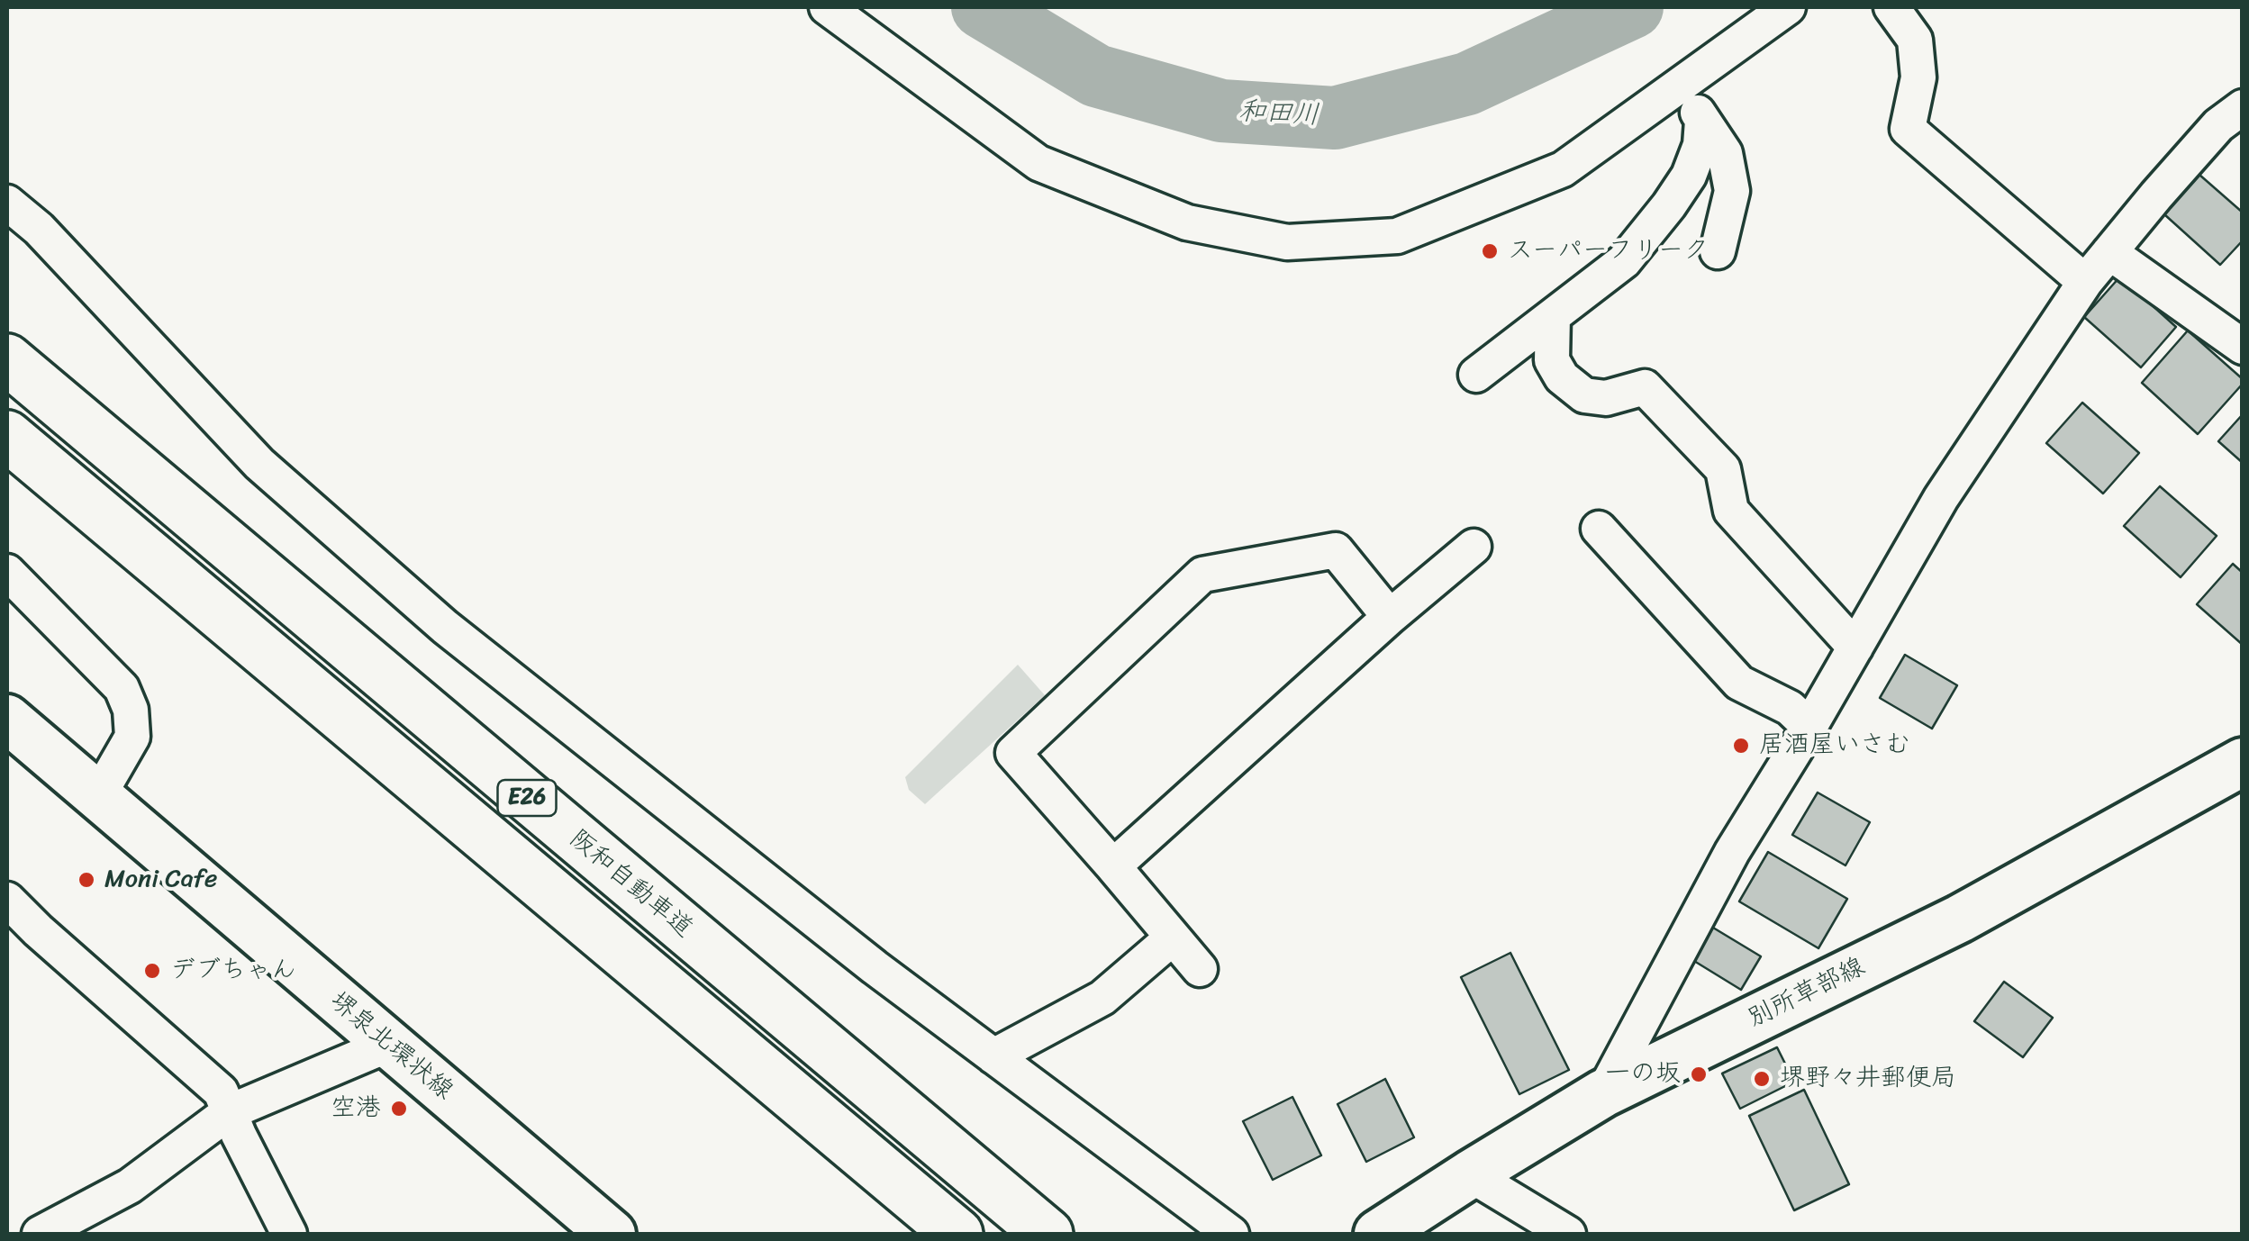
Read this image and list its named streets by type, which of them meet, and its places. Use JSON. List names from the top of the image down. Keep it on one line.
{"streets":{"highway":["E26","阪和自動車道"],"main road":["別所草部線","堺泉北環状線"]},"water":["和田川"],"places":["スーパーフリーク","居酒屋いさむ","Moni Cafe","デブちゃん","一の坂","堺野々井郵便局","空港"]}
